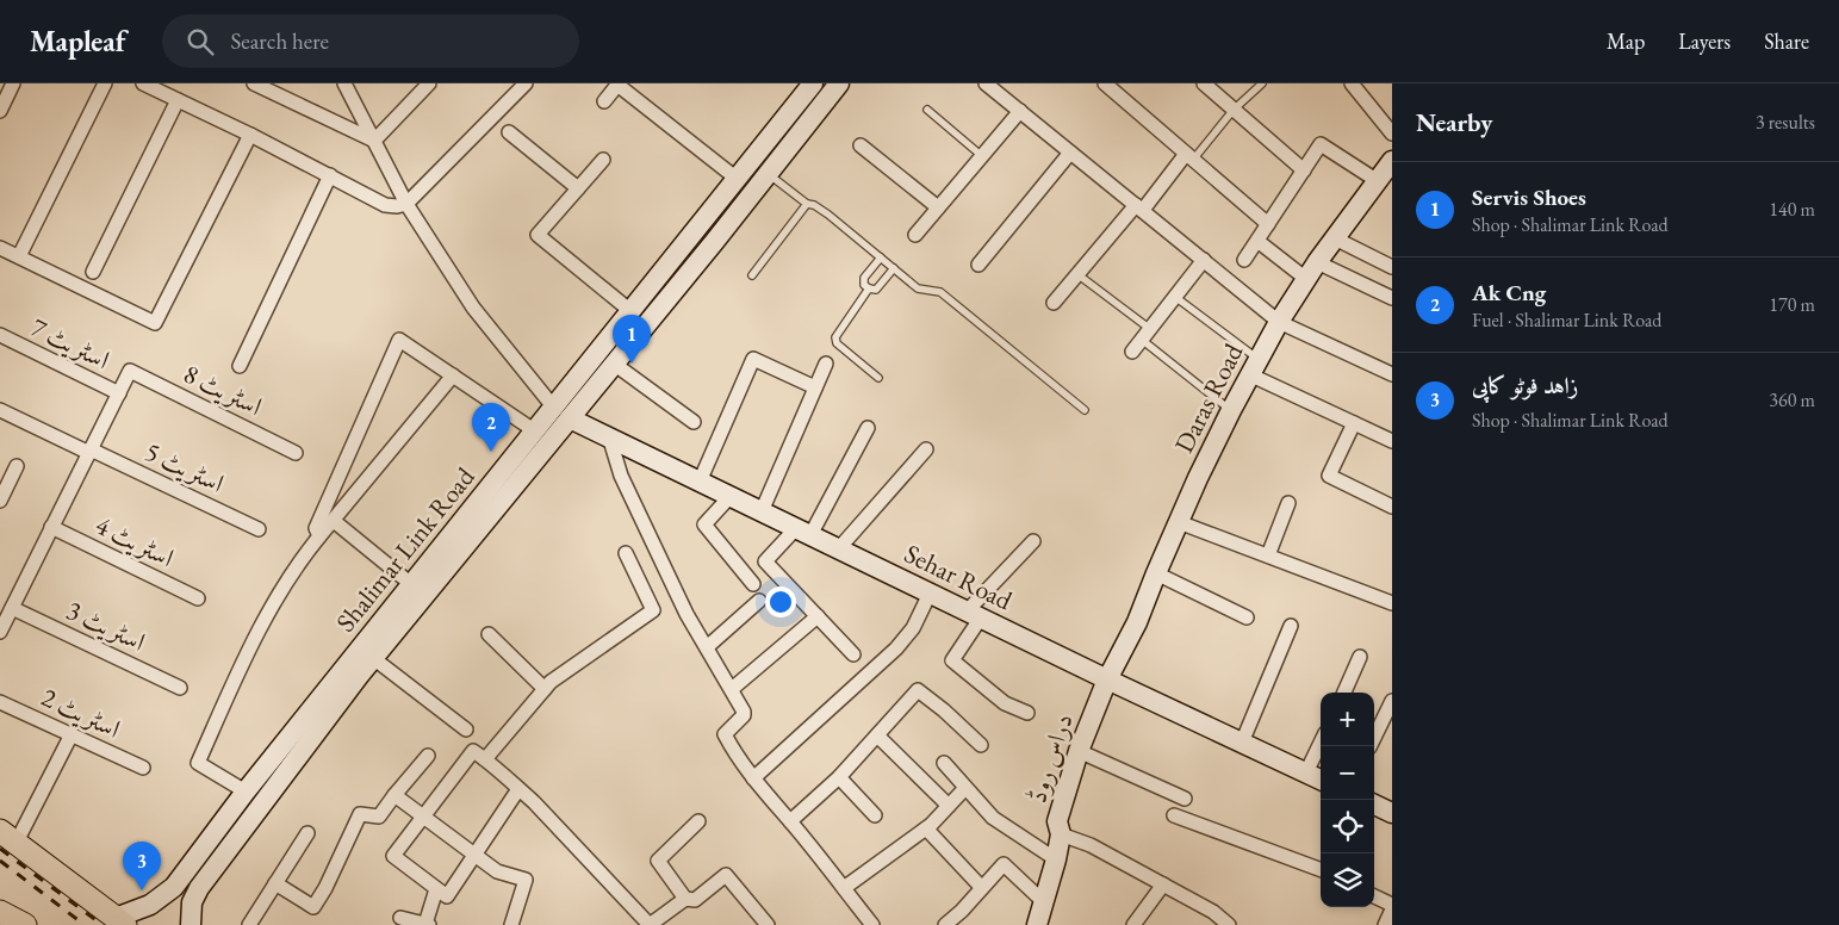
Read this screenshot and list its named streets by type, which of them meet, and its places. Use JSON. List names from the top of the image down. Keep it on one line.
{"streets":{"main road":["Daras Road","Shalimar Link Road","Sehar Road","دراس روڈ"],"street":["اسٹریٹ 7","اسٹریٹ 8","اسٹریٹ 5","اسٹریٹ 4","اسٹریٹ 3","اسٹریٹ 2"]},"crossings":[["اسٹریٹ 7","اسٹریٹ 8"],["Daras Road","Sehar Road"],["Daras Road","دراس روڈ"],["Shalimar Link Road","Sehar Road"],["Sehar Road","دراس روڈ"]],"page":{"header":"Mapleaf","search":"Search here","nav":["Map","Layers","Share"],"heading":["Nearby","3 results"],"list":[{"mark":"1","name":"Servis Shoes","note":"Shop · Shalimar Link Road","value":"140 m"},{"mark":"2","name":"Ak Cng","note":"Fuel · Shalimar Link Road","value":"170 m"},{"mark":"3","name":"زاہد فوٹو کاپی","note":"Shop · Shalimar Link Road","value":"360 m"}],"pins":["1","2","3"],"map_buttons":["+","−"]}}
